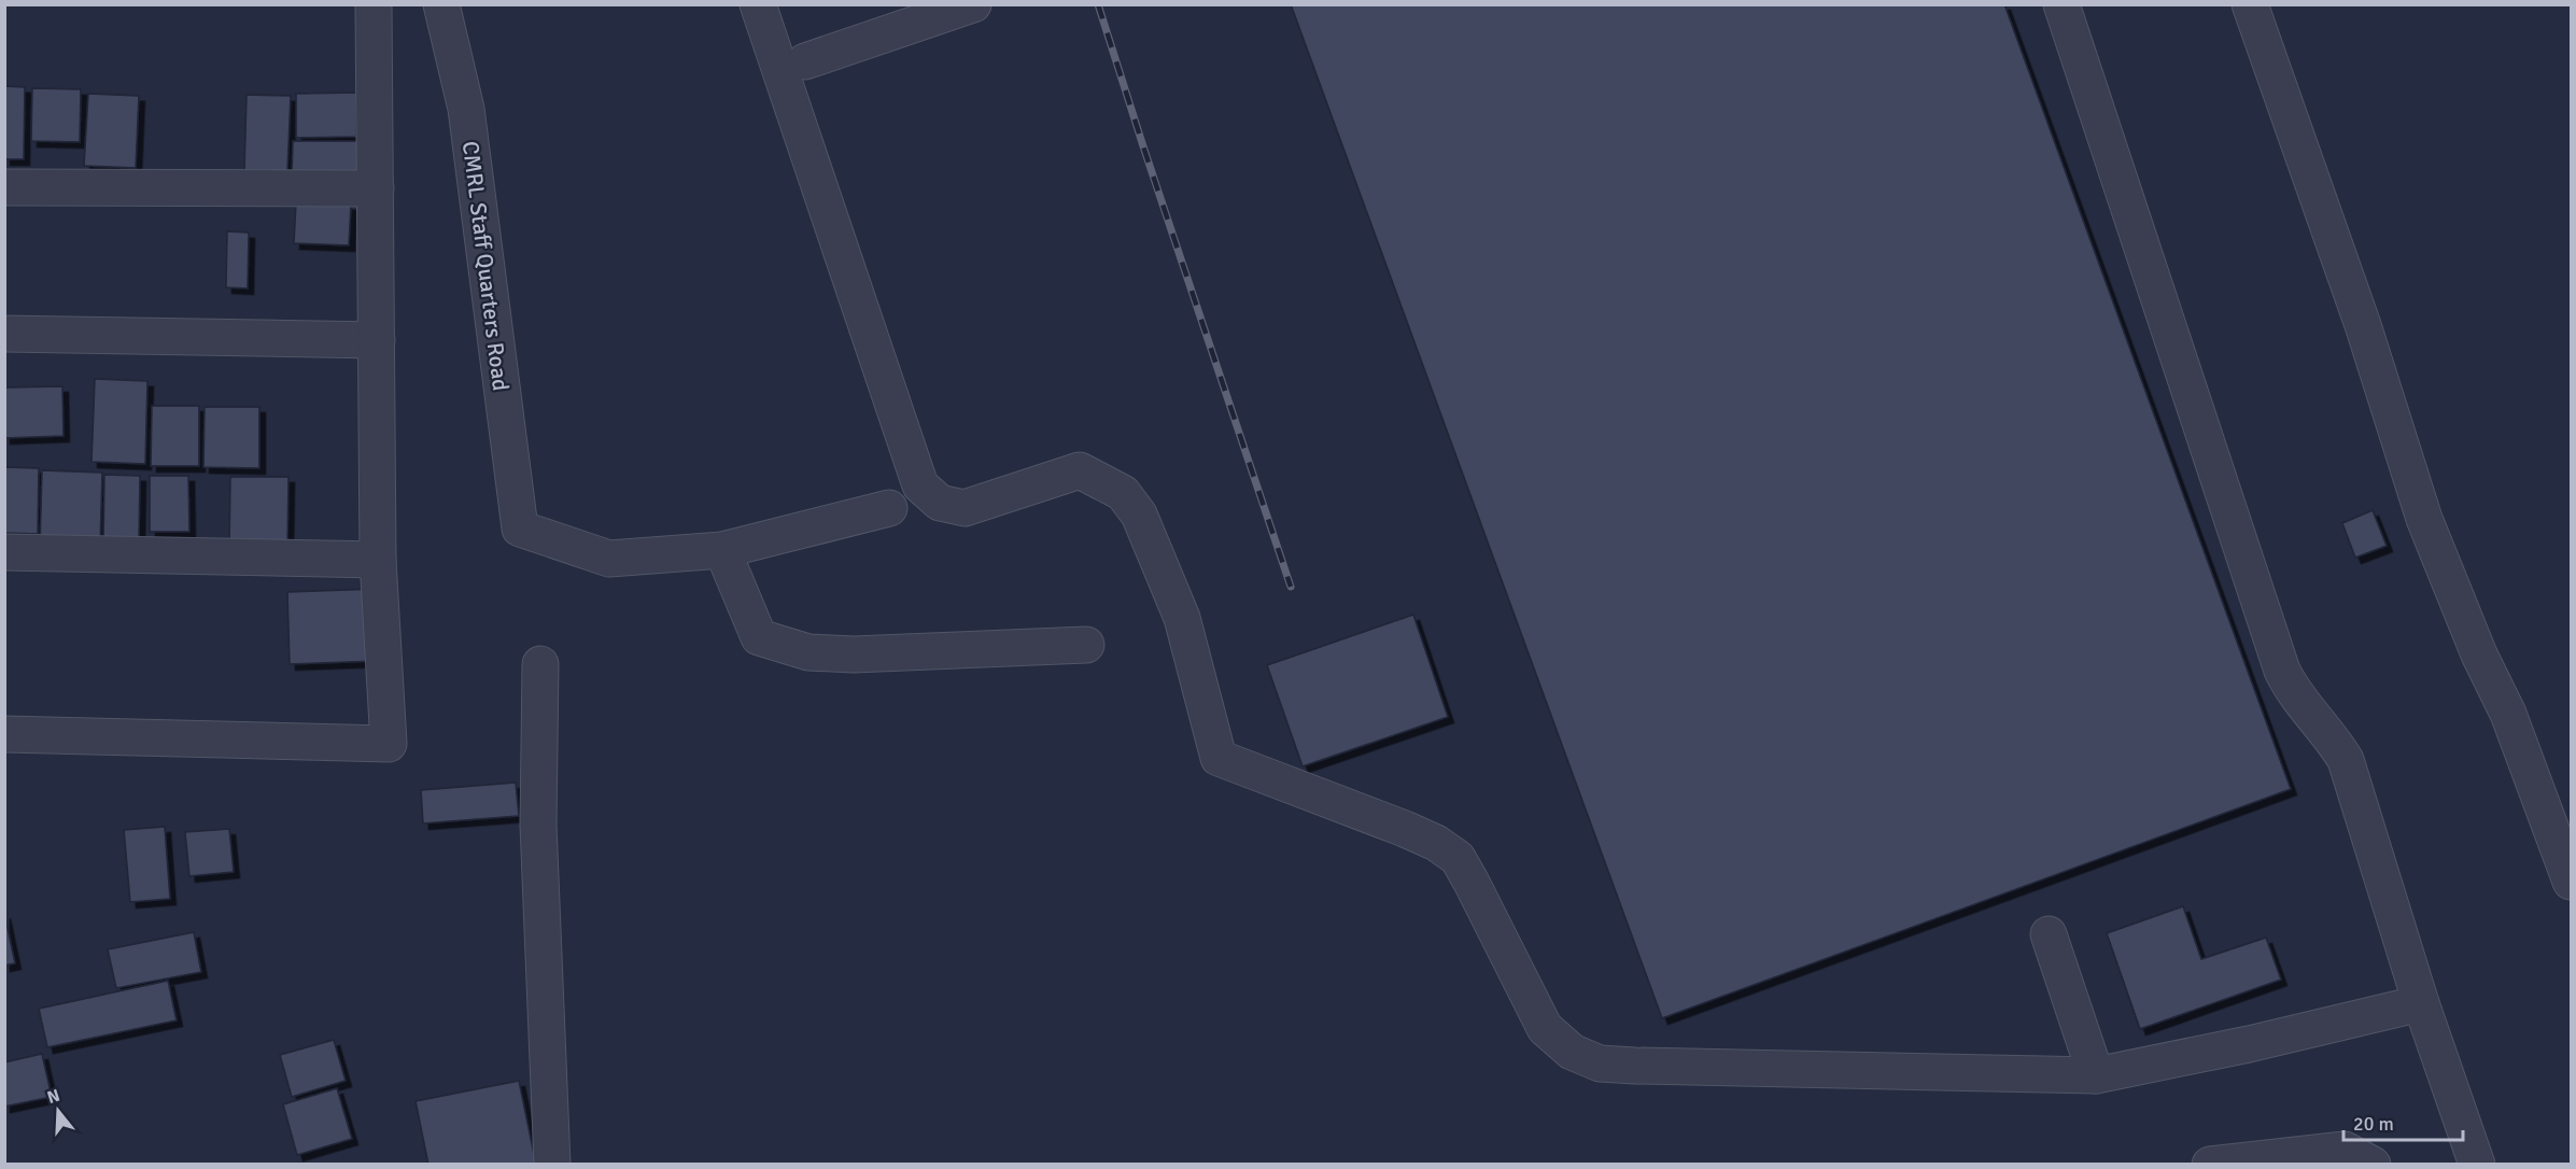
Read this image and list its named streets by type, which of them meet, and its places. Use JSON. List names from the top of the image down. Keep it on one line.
{"streets":{"street":["CMRL Staff Quarters Road"]},"scale_bar":"20 m","north":"top"}
